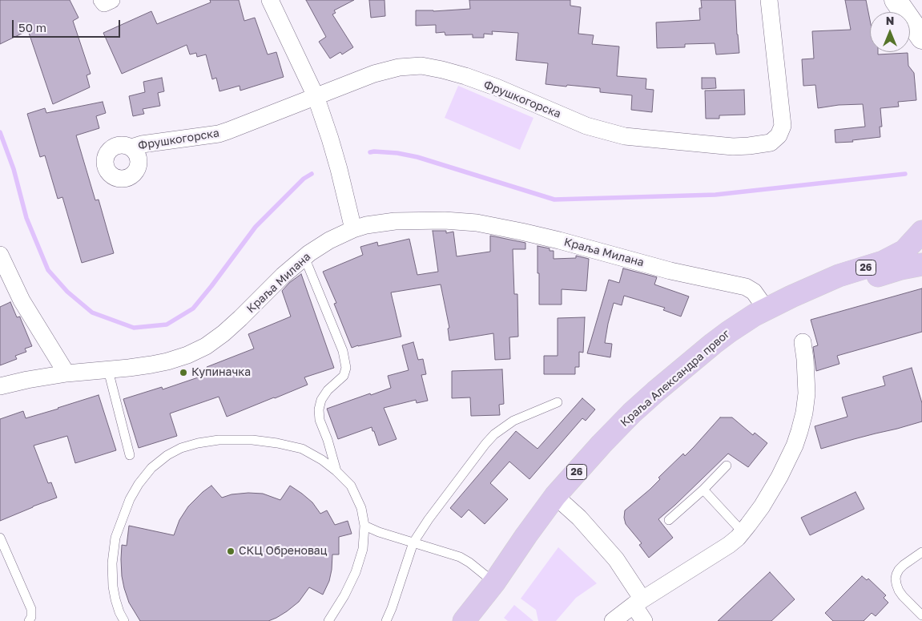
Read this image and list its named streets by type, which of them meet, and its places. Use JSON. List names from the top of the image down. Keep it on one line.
{"streets":{"main road":["26","Краља Александра првог"],"street":["Фрушкогорска","Краља Милана"]},"crossings":[["Краља Милана","Краља Александра првог"]],"places":["Купиначка","СКЦ Обреновац"],"scale_bar":"50 m","north":"top"}
